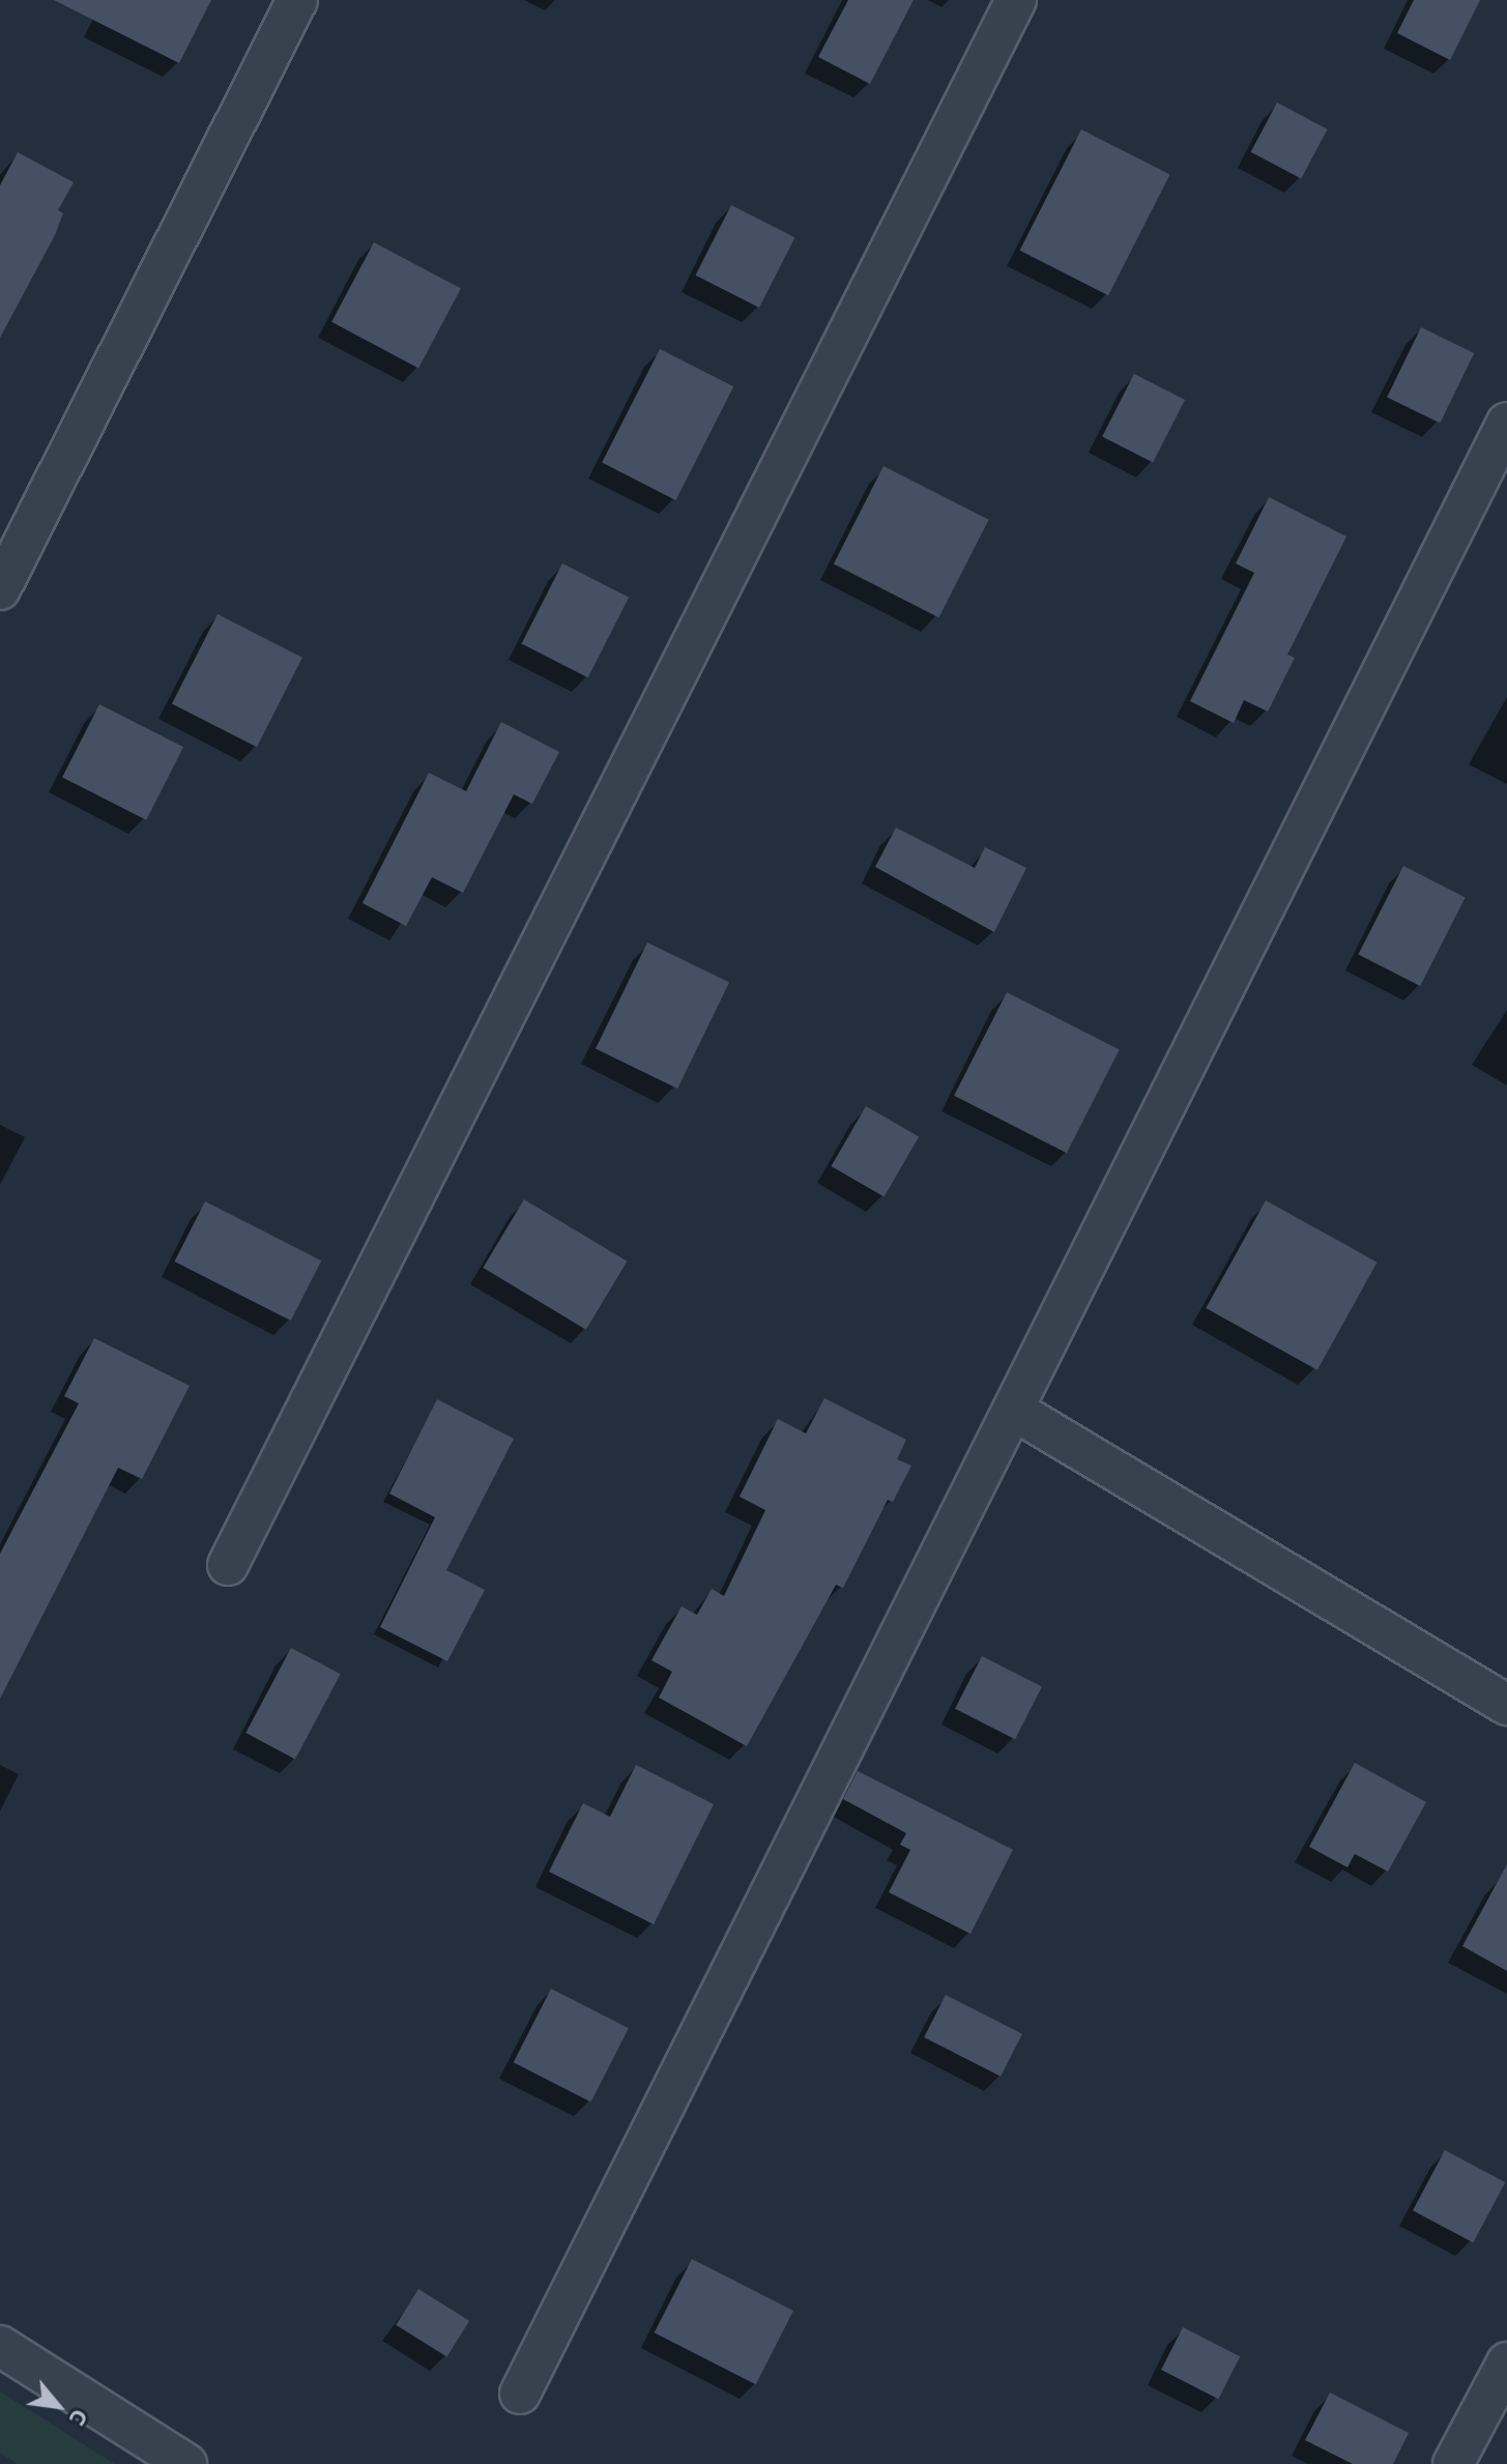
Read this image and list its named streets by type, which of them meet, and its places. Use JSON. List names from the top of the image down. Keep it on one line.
{"north":"bottom right"}
